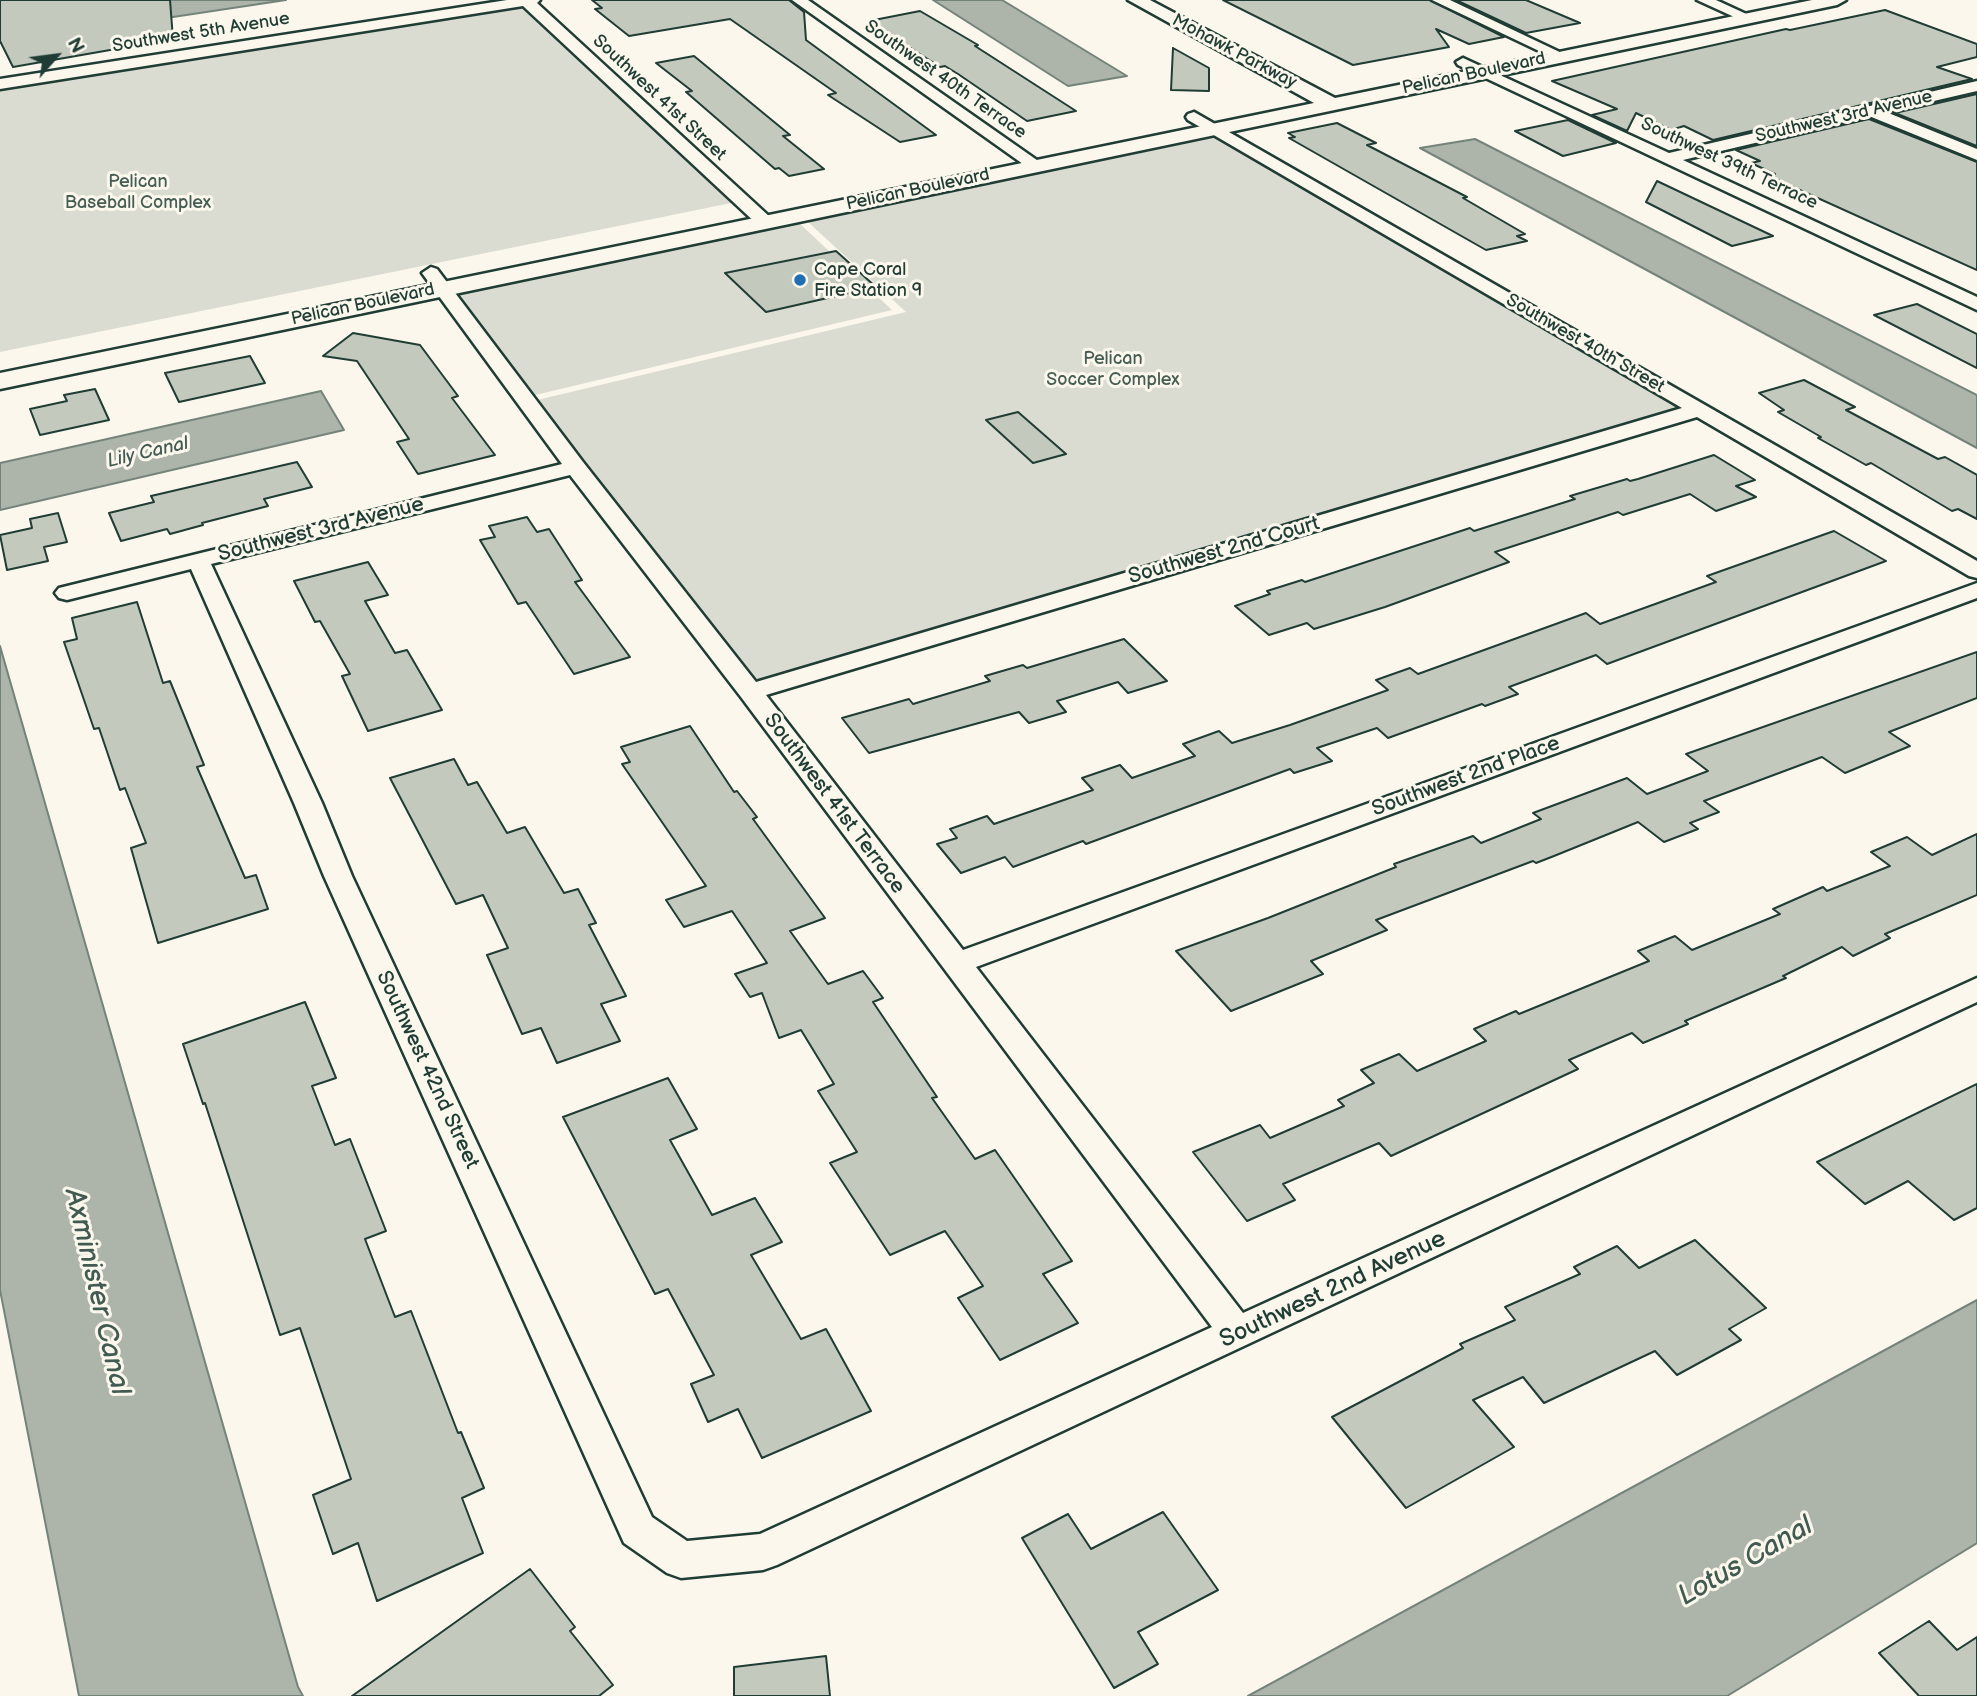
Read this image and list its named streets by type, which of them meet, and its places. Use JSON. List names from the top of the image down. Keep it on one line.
{"streets":{"street":["Southwest 5th Avenue","Mohawk Parkway","Pelican Boulevard","Southwest 40th Terrace","Southwest 41st Street","Southwest 3rd Avenue","Southwest 39th Terrace","Southwest 40th Street","Southwest 2nd Court","Southwest 2nd Place","Southwest 41st Terrace","Southwest 42nd Street","Southwest 2nd Avenue"]},"crossings":[["Southwest 5th Avenue","Southwest 41st Street"],["Mohawk Parkway","Pelican Boulevard"],["Pelican Boulevard","Southwest 40th Terrace"],["Pelican Boulevard","Southwest 41st Street"],["Pelican Boulevard","Southwest 39th Terrace"],["Pelican Boulevard","Southwest 40th Street"],["Pelican Boulevard","Southwest 41st Terrace"],["Southwest 3rd Avenue","Southwest 39th Terrace"],["Southwest 3rd Avenue","Southwest 41st Terrace"],["Southwest 3rd Avenue","Southwest 42nd Street"],["Southwest 40th Street","Southwest 2nd Court"],["Southwest 2nd Court","Southwest 41st Terrace"],["Southwest 2nd Place","Southwest 41st Terrace"],["Southwest 41st Terrace","Southwest 2nd Avenue"],["Southwest 42nd Street","Southwest 2nd Avenue"]],"water":["Lily Canal","Axminister Canal","Lotus Canal"],"parks":["Pelican Baseball Complex","Pelican Soccer Complex"],"places":["Cape Coral Fire Station 9"],"north":"top right"}
